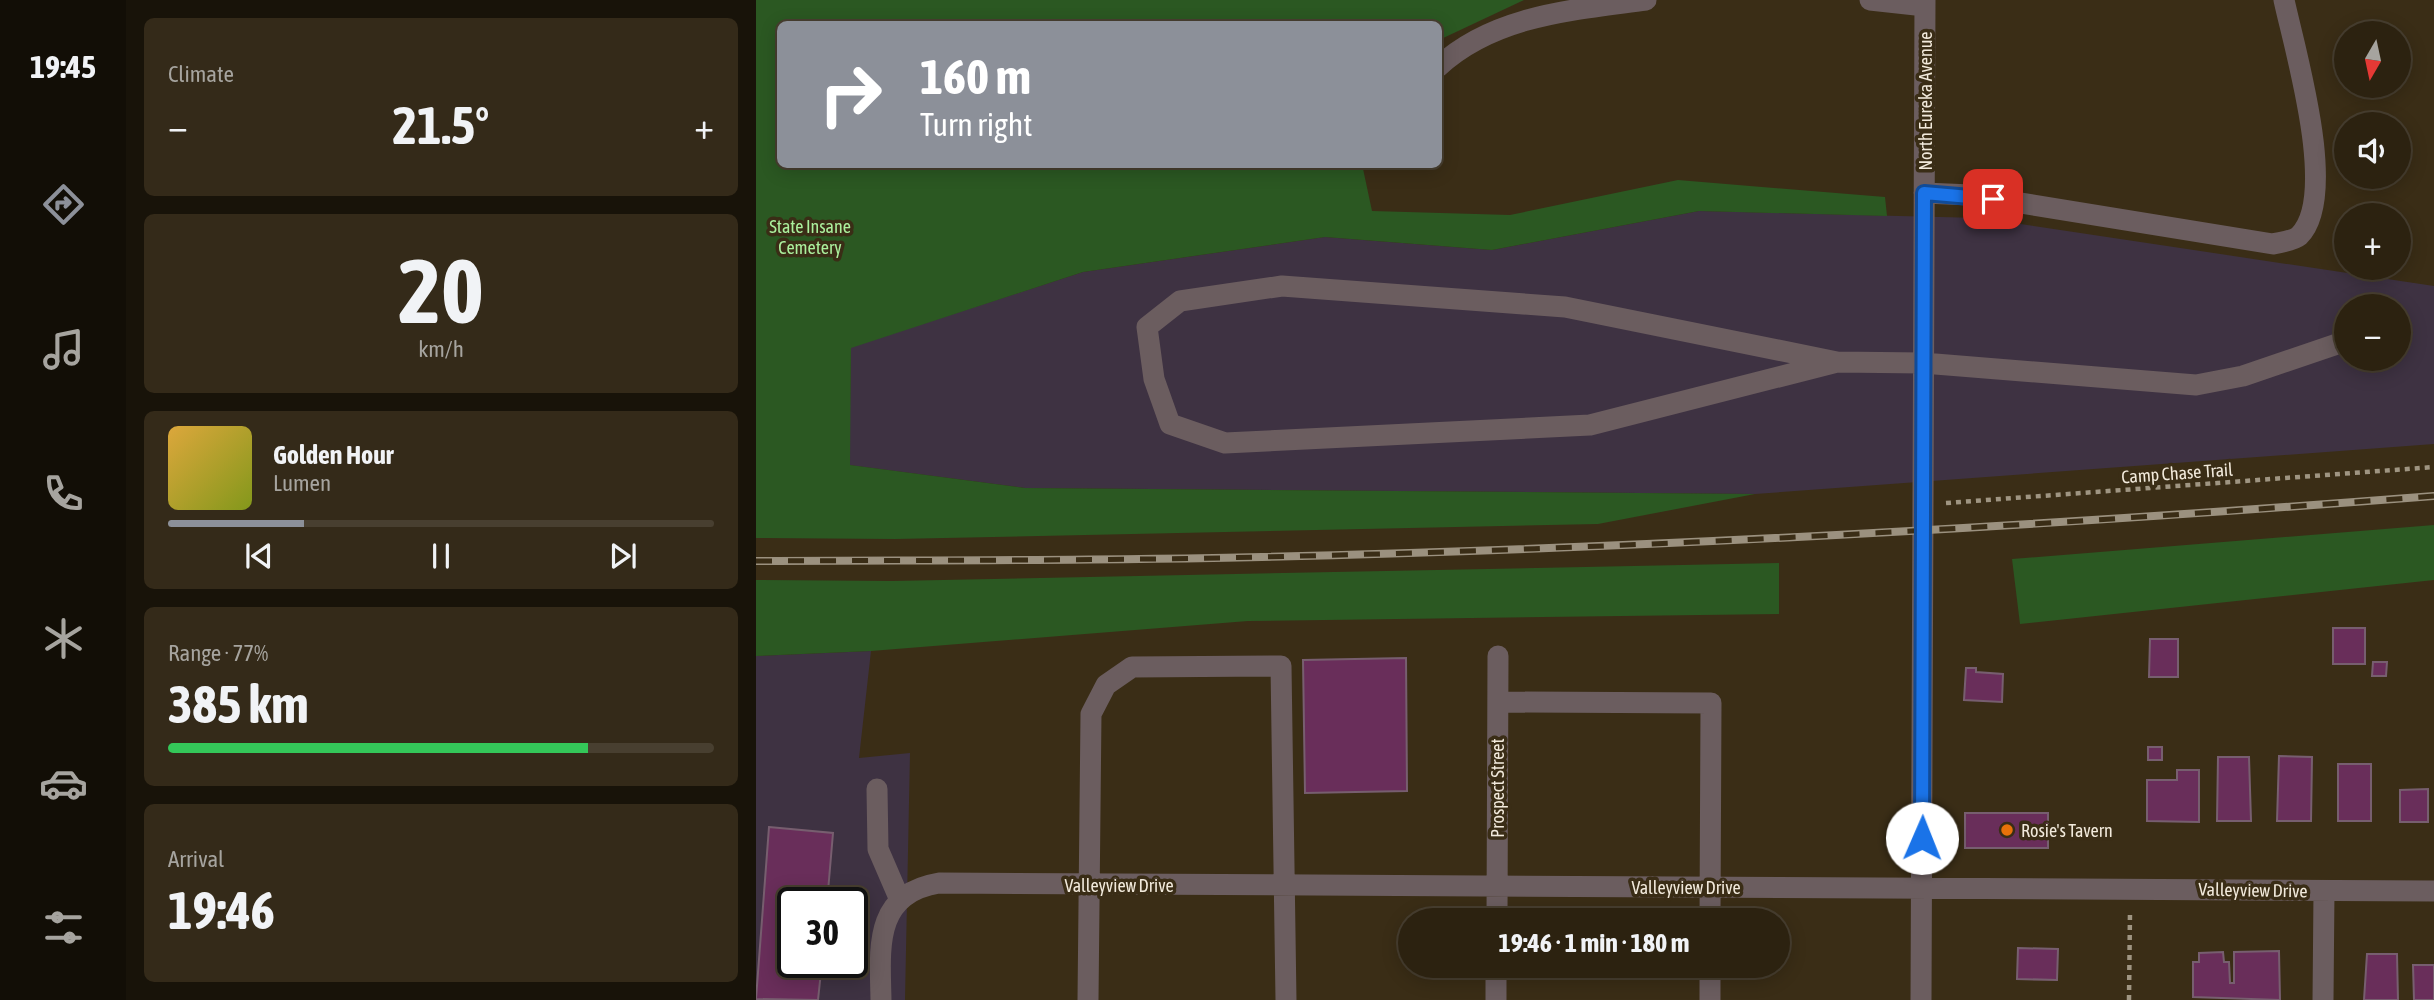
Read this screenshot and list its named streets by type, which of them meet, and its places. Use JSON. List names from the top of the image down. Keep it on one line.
{"streets":{"street":["North Eureka Avenue","Prospect Street","Valleyview Drive"],"path":["Camp Chase Trail"]},"crossings":[["North Eureka Avenue","Camp Chase Trail"],["North Eureka Avenue","Valleyview Drive"],["Prospect Street","Valleyview Drive"]],"parks":["State Insane Cemetery"],"places":["Rosie's Tavern"],"north":"bottom","page":{"tabs":"19:45","tile":["Climate",["20","km/h"],["Range · 77%","385 km"],["Arrival","19:46"]],"map_buttons":["+","−"],"turn":["160 m","Turn right"],"heat":["−","21.5°","+"],"song":["Golden Hour","Lumen"],"limit":"30","trip":"19:46 · 1 min · 180 m"}}
